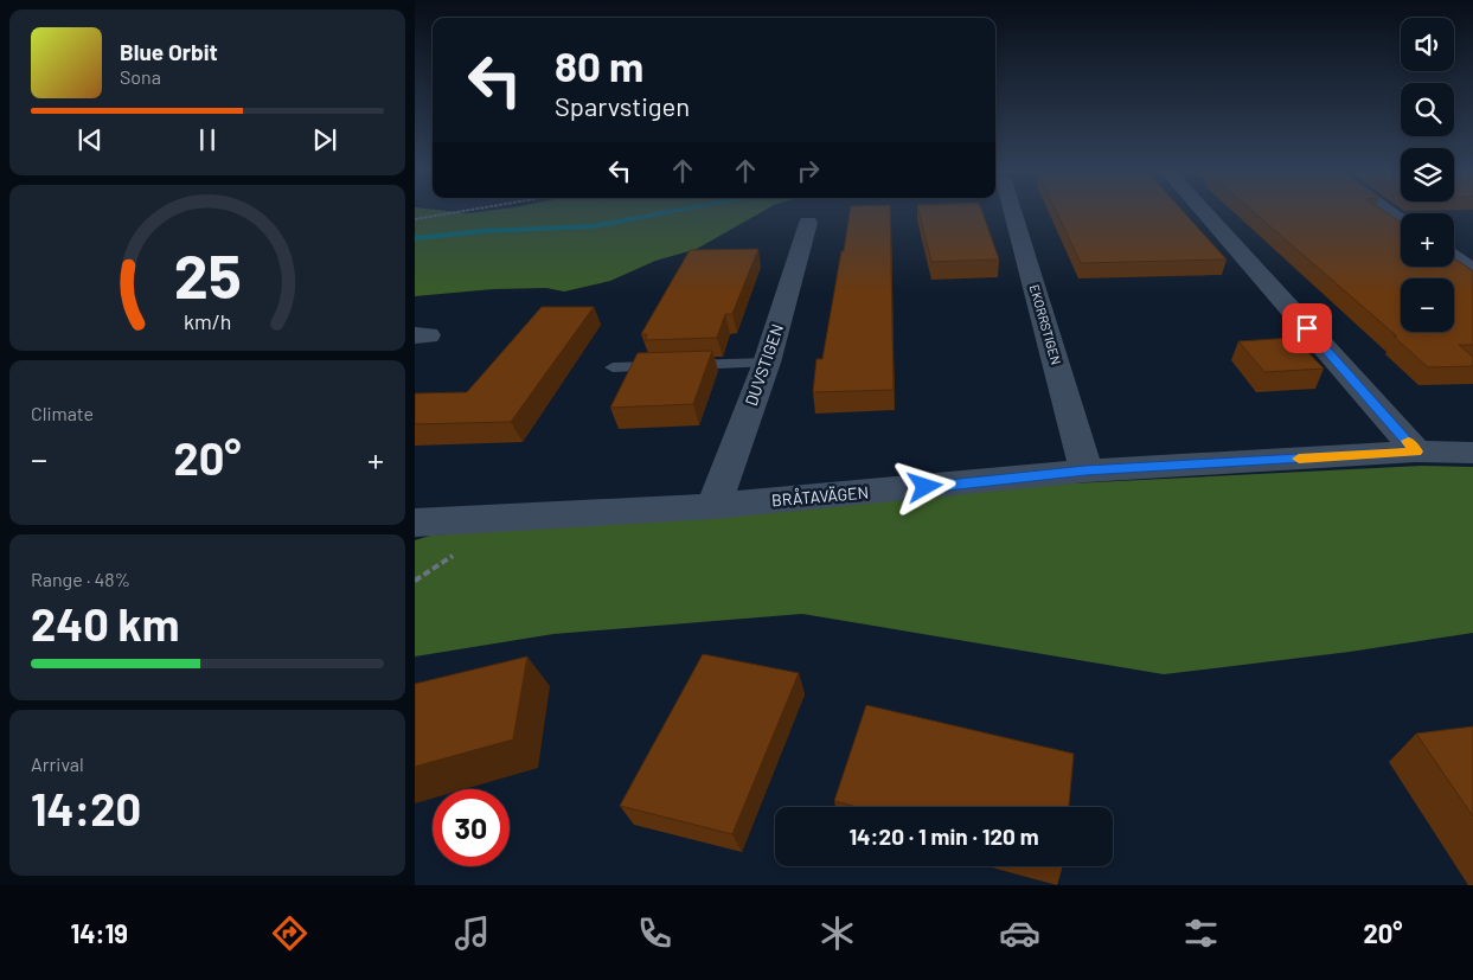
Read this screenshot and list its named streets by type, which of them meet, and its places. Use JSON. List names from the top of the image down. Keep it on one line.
{"streets":{"street":["EKORRSTIGEN","DUVSTIGEN","BRÅTAVÄGEN"]},"crossings":[["EKORRSTIGEN","BRÅTAVÄGEN"],["DUVSTIGEN","BRÅTAVÄGEN"]],"page":{"map_buttons":["+","−"],"turn":["80 m","Sparvstigen"],"song":["Blue Orbit","Sona"],"tile":["Climate",["Range · 48%","240 km"],["Arrival","14:20"]],"heat":["−","20°","+"],"limit":"30","trip":"14:20 · 1 min · 120 m","tabs":["14:19","20°"],"gauge":["25","km/h"]}}
